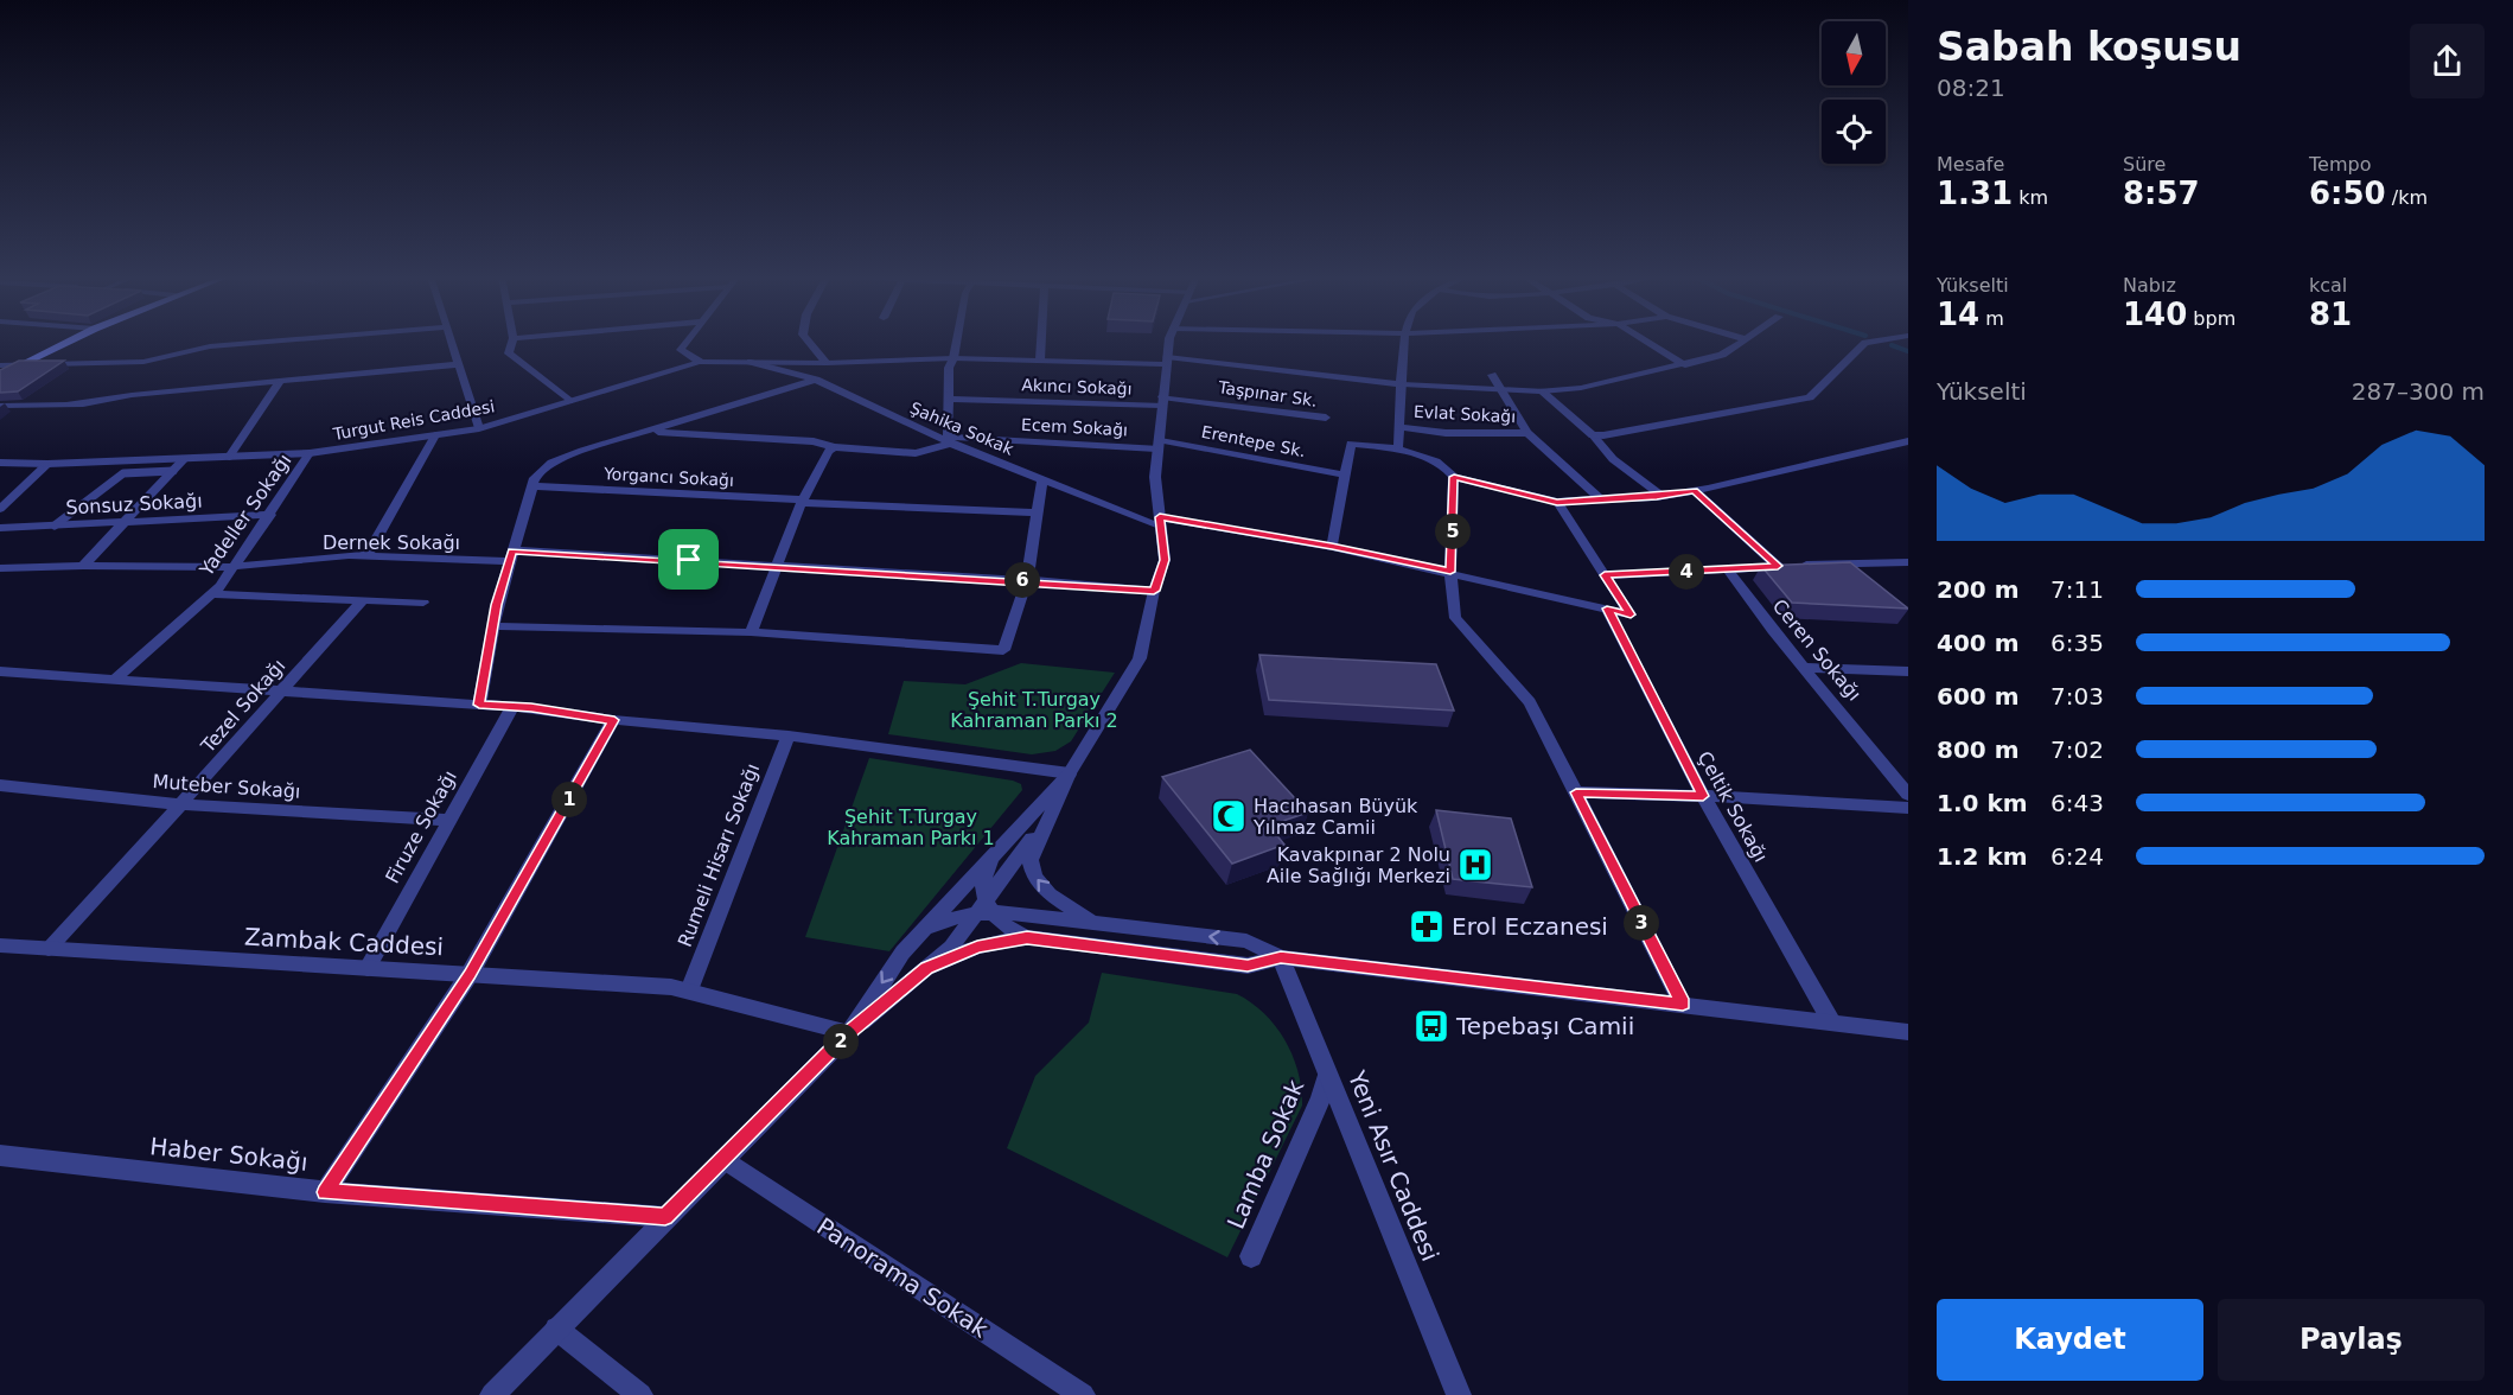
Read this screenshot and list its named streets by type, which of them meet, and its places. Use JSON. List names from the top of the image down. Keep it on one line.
{"streets":{"street":["Akıncı Sokağı","Taşpınar Sk.","Evlat Sokağı","Turgut Reis Caddesi","Ecem Sokağı","Şahika Sokak","Erentepe Sk.","Yorgancı Sokağı","Sonsuz Sokağı","Yadeller Sokağı","Dernek Sokağı","Ceren Sokağı","Tezel Sokağı","Muteber Sokağı","Çeltik Sokağı","Firuze Sokağı","Rumeli Hisarı Sokağı","Zambak Caddesi","Haber Sokağı","Lamba Sokak","Yeni Asır Caddesi","Panorama Sokak"]},"crossings":[["Akıncı Sokağı","Taşpınar Sk."],["Turgut Reis Caddesi","Şahika Sokak"],["Turgut Reis Caddesi","Yadeller Sokağı"],["Ecem Sokağı","Şahika Sokak"],["Ecem Sokağı","Erentepe Sk."],["Şahika Sokak","Çeltik Sokağı"],["Sonsuz Sokağı","Yadeller Sokağı"],["Yadeller Sokağı","Dernek Sokağı"],["Tezel Sokağı","Muteber Sokağı"],["Tezel Sokağı","Zambak Caddesi"],["Muteber Sokağı","Firuze Sokağı"],["Firuze Sokağı","Zambak Caddesi"],["Rumeli Hisarı Sokağı","Zambak Caddesi"],["Lamba Sokak","Yeni Asır Caddesi"]],"parks":["Şehit T.Turgay Kahraman Parkı 2","Şehit T.Turgay Kahraman Parkı 1"],"places":{"mosque":["Hacıhasan Büyük Yılmaz Camii"],"hospital":["Kavakpınar 2 Nolu Aile Sağlığı Merkezi"],"pharmacy":["Erol Eczanesi"],"bus stop":["Tepebaşı Camii"]},"north":"bottom","page":{"heading":["Sabah koşusu","08:21"],"stats":[["Mesafe","1.31 km"],["Süre","8:57"],["Tempo","6:50 /km"],["Yükselti","14 m"],["Nabız","140 bpm"],["kcal","81"]],"chart":["Yükselti","287–300 m"],"pins":["5","4","6","1","3","2"],"list":[{"name":"200 m","note":"7:11"},{"name":"400 m","note":"6:35"},{"name":"600 m","note":"7:03"},{"name":"800 m","note":"7:02"},{"name":"1.0 km","note":"6:43"},{"name":"1.2 km","note":"6:24"}],"buttons":["Kaydet","Paylaş"]}}
